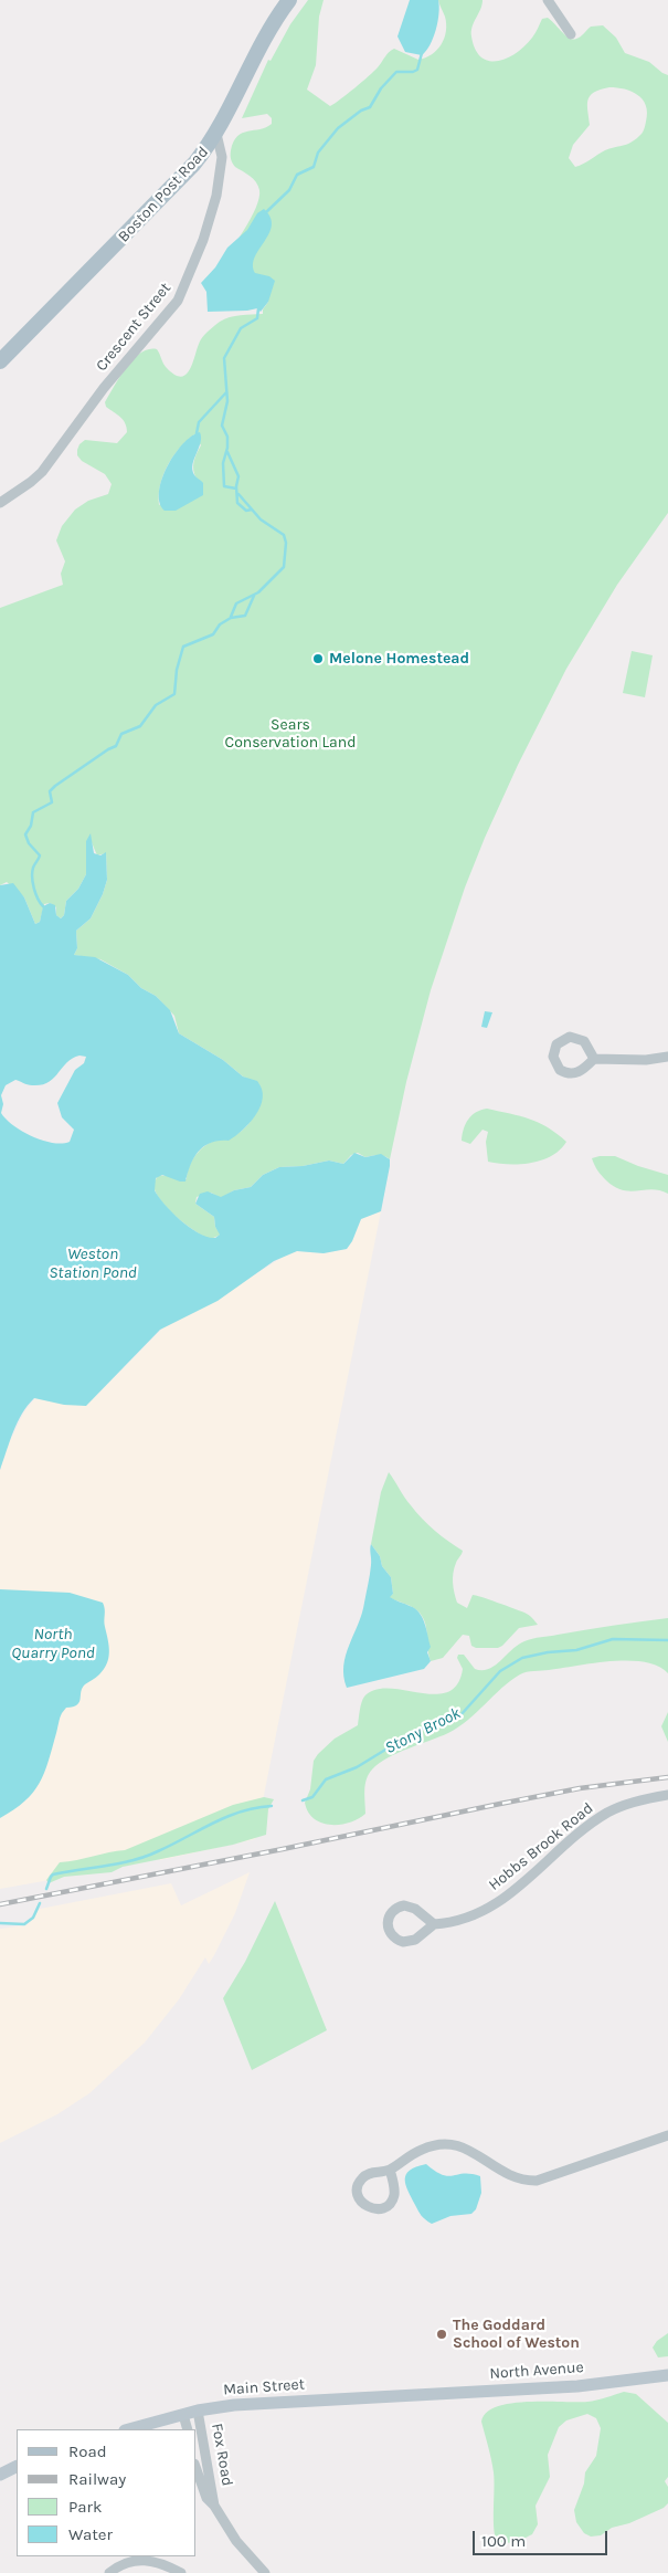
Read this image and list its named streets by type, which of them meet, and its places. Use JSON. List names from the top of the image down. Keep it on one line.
{"streets":{"main road":["Boston Post Road","North Avenue","Main Street"],"street":["Crescent Street","Hobbs Brook Road","Fox Road"]},"crossings":[["Boston Post Road","Crescent Street"],["North Avenue","Main Street"],["Main Street","Fox Road"]],"water":["Weston Station Pond","North Quarry Pond","Stony Brook"],"parks":["Sears Conservation Land"],"places":["Melone Homestead","The Goddard School of Weston"],"legend":["Road","Railway","Park","Water"],"scale_bar":"100 m"}
